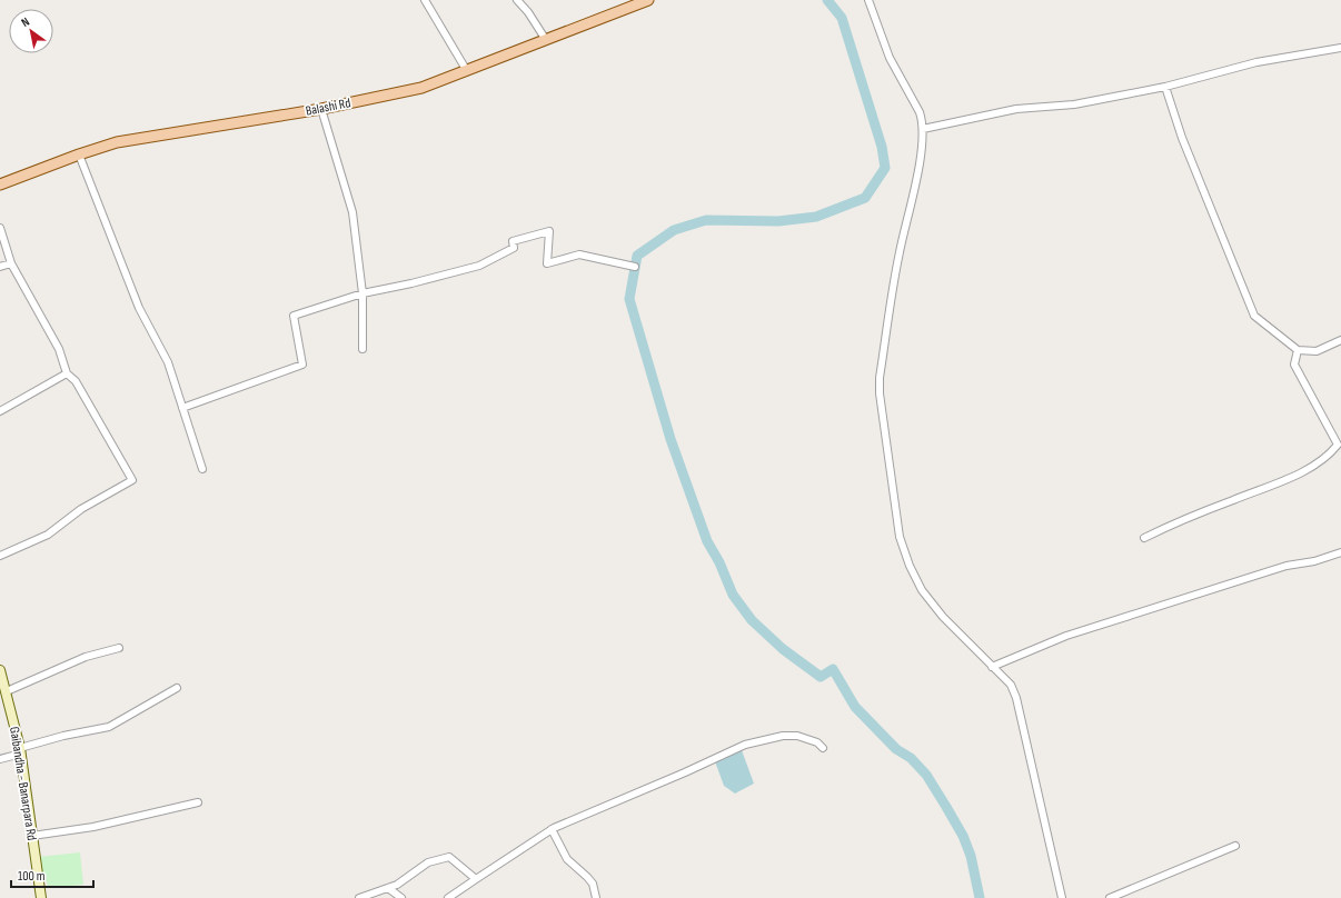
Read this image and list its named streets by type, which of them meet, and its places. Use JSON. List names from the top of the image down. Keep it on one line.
{"streets":{"main road":["Balashi Rd","Gaibandha - Banarpara Rd"]},"scale_bar":"100 m","north":"top left"}
